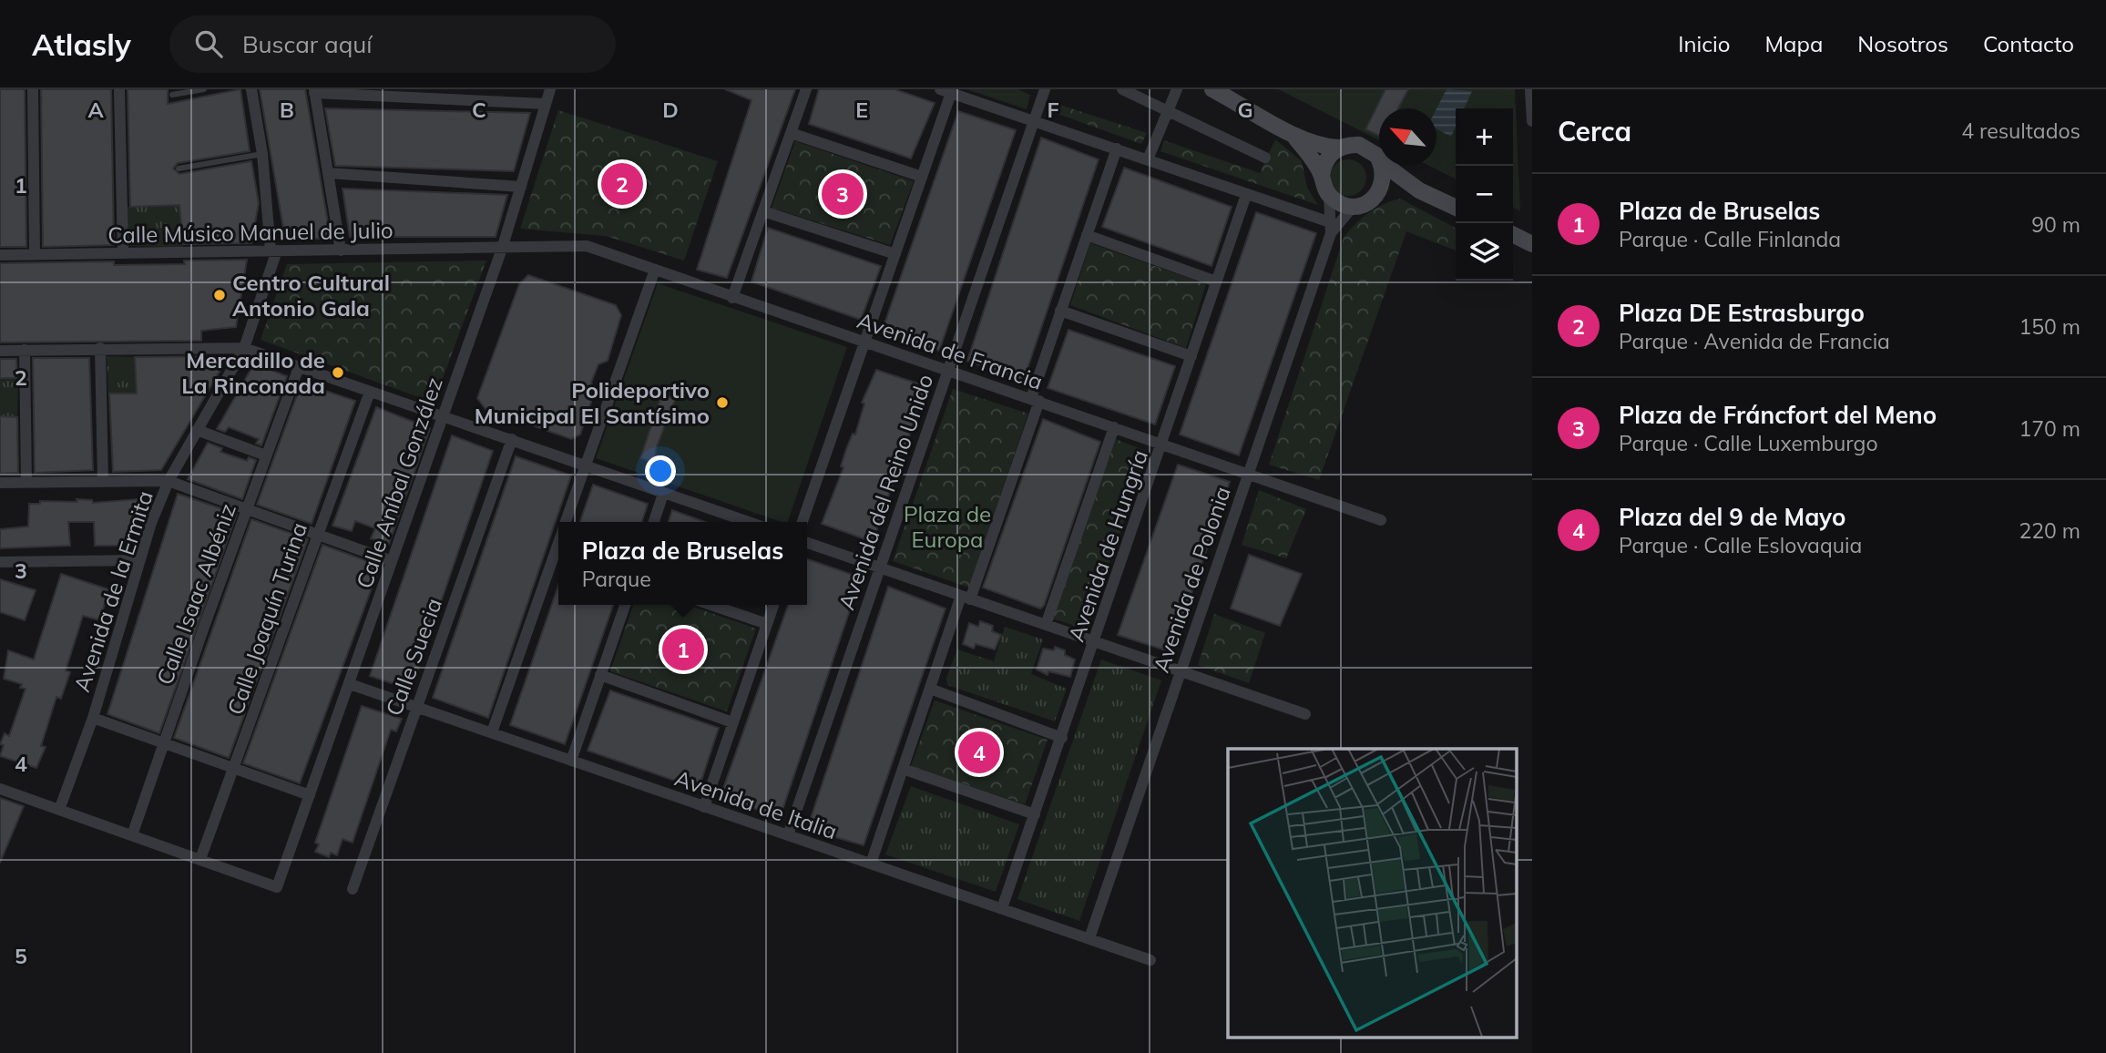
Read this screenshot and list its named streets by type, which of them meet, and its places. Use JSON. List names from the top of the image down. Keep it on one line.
{"streets":{"street":["Calle Músico Manuel de Julio","Avenida de Francia","Calle Aníbal González","Avenida del Reino Unido","Avenida de Hungría","Avenida de Polonia","Avenida de la Ermita","Calle Isaac Albéniz","Calle Joaquín Turina","Calle Suecia","Avenida de Italia"]},"crossings":[["Calle Músico Manuel de Julio","Avenida de Francia"],["Calle Músico Manuel de Julio","Calle Aníbal González"],["Calle Músico Manuel de Julio","Avenida de la Ermita"],["Avenida de Francia","Calle Aníbal González"],["Avenida de Francia","Avenida del Reino Unido"],["Avenida de Francia","Avenida de Hungría"],["Avenida de Francia","Avenida de Polonia"],["Calle Aníbal González","Calle Joaquín Turina"],["Calle Aníbal González","Avenida de Italia"],["Avenida del Reino Unido","Avenida de Italia"],["Avenida de Hungría","Avenida de Italia"],["Avenida de Polonia","Avenida de Italia"],["Calle Suecia","Avenida de Italia"]],"parks":["Plaza de Europa"],"places":["Centro Cultural Antonio Gala","Mercadillo de La Rinconada","Polideportivo Municipal El Santísimo"],"north":"top left","page":{"header":"Atlasly","search":"Buscar aquí","nav":["Inicio","Mapa","Nosotros","Contacto"],"heading":["Cerca","4 resultados"],"map_buttons":["+","−"],"pins":["2","3","1","4"],"list":[{"mark":"1","name":"Plaza de Bruselas","note":"Parque · Calle Finlanda","value":"90 m"},{"mark":"2","name":"Plaza DE Estrasburgo","note":"Parque · Avenida de Francia","value":"150 m"},{"mark":"3","name":"Plaza de Fráncfort del Meno","note":"Parque · Calle Luxemburgo","value":"170 m"},{"mark":"4","name":"Plaza del 9 de Mayo","note":"Parque · Calle Eslovaquia","value":"220 m"}],"popup":["Plaza de Bruselas","Parque"]},"grid":{"columns":["A","B","C","D","E","F","G"],"rows":["1","2","3","4","5"]}}
